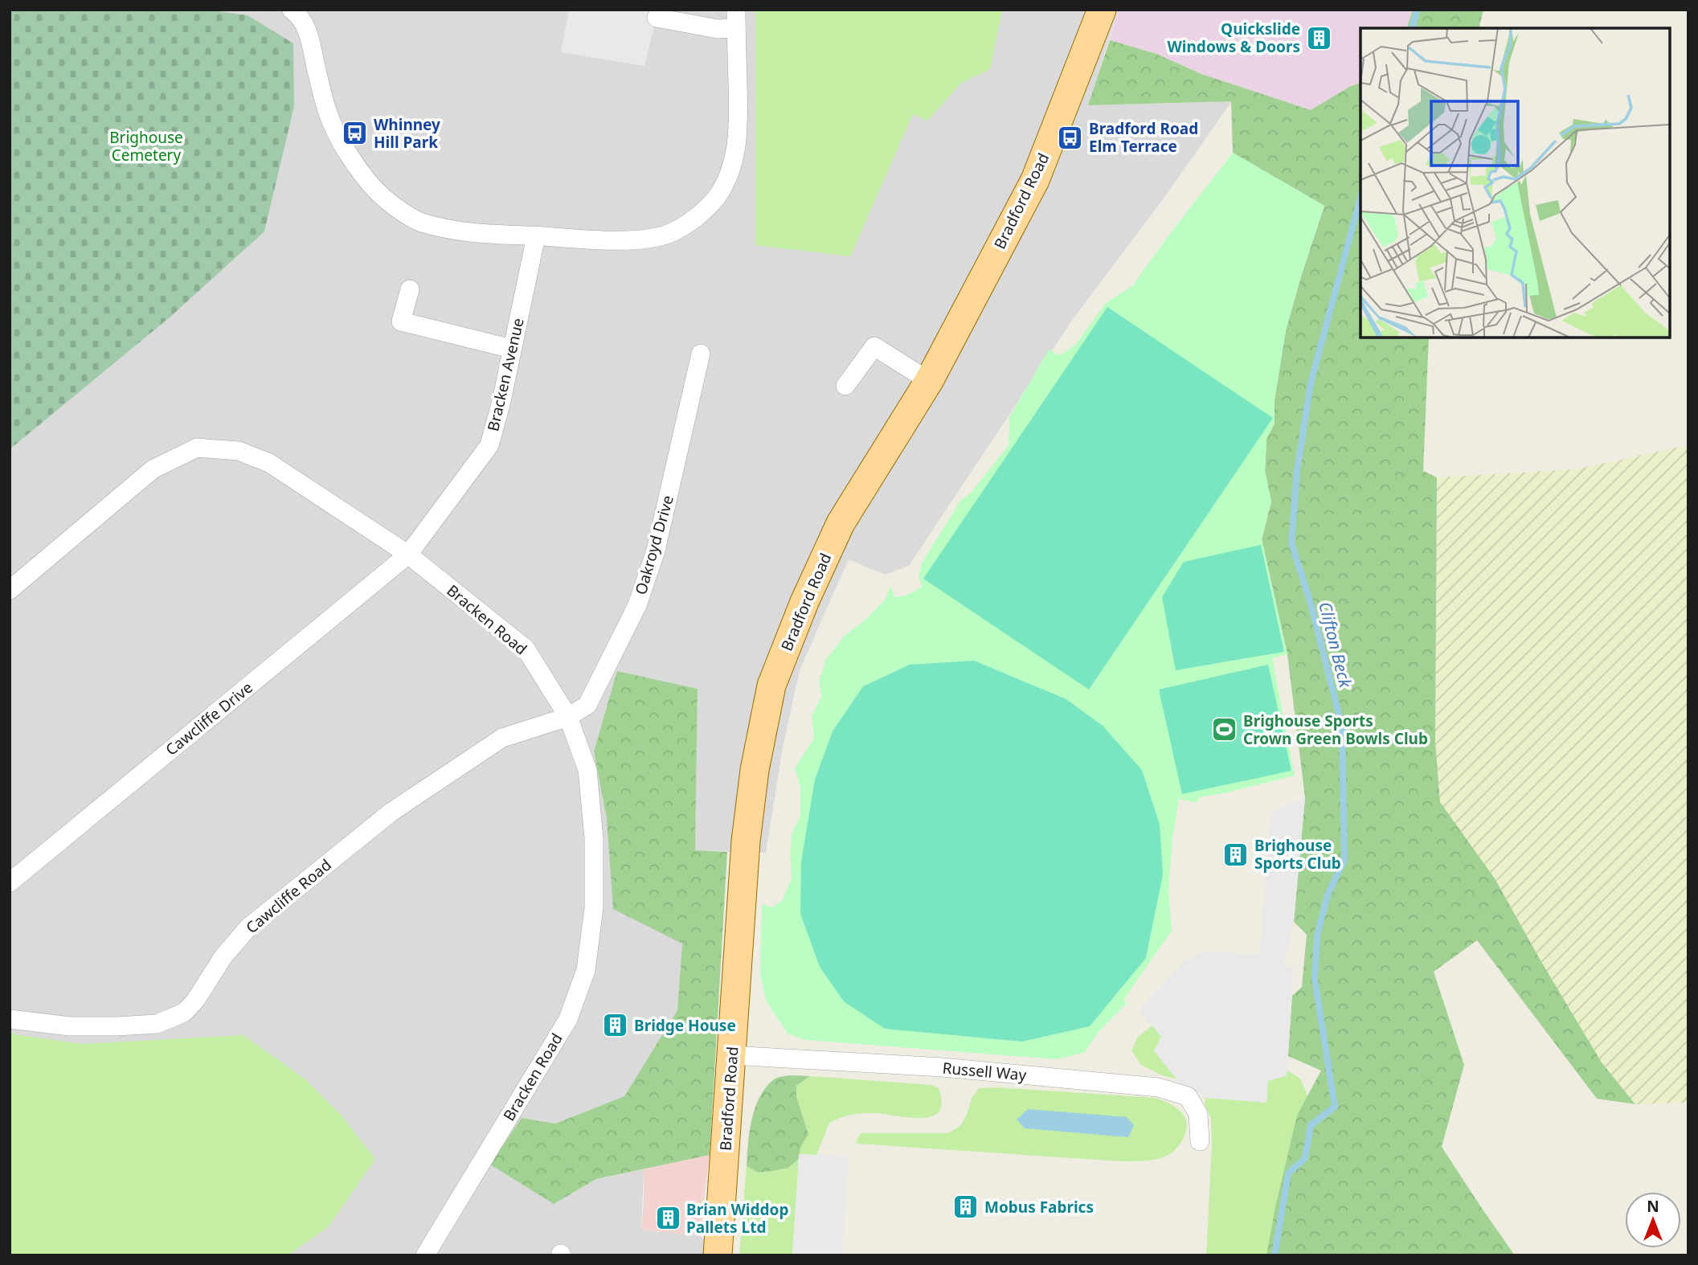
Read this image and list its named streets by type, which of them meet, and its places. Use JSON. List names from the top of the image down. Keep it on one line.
{"streets":{"main road":["Bradford Road"],"street":["Bracken Avenue","Oakroyd Drive","Bracken Road","Cawcliffe Drive","Cawcliffe Road","Russell Way"]},"crossings":[["Bradford Road","Russell Way"],["Bracken Avenue","Bracken Road"],["Bracken Avenue","Cawcliffe Drive"],["Oakroyd Drive","Bracken Road"],["Oakroyd Drive","Cawcliffe Road"],["Bracken Road","Cawcliffe Drive"],["Bracken Road","Cawcliffe Road"]],"water":["Clifton Beck"],"parks":["Brighouse Cemetery"],"places":{"building":["Quickslide Windows & Doors","Brighouse Sports Club","Bridge House","Mobus Fabrics","Brian Widdop Pallets Ltd"],"bus stop":["Whinney Hill Park","Bradford Road Elm Terrace"],"sports":["Brighouse Sports Crown Green Bowls Club"]},"north":"top"}
